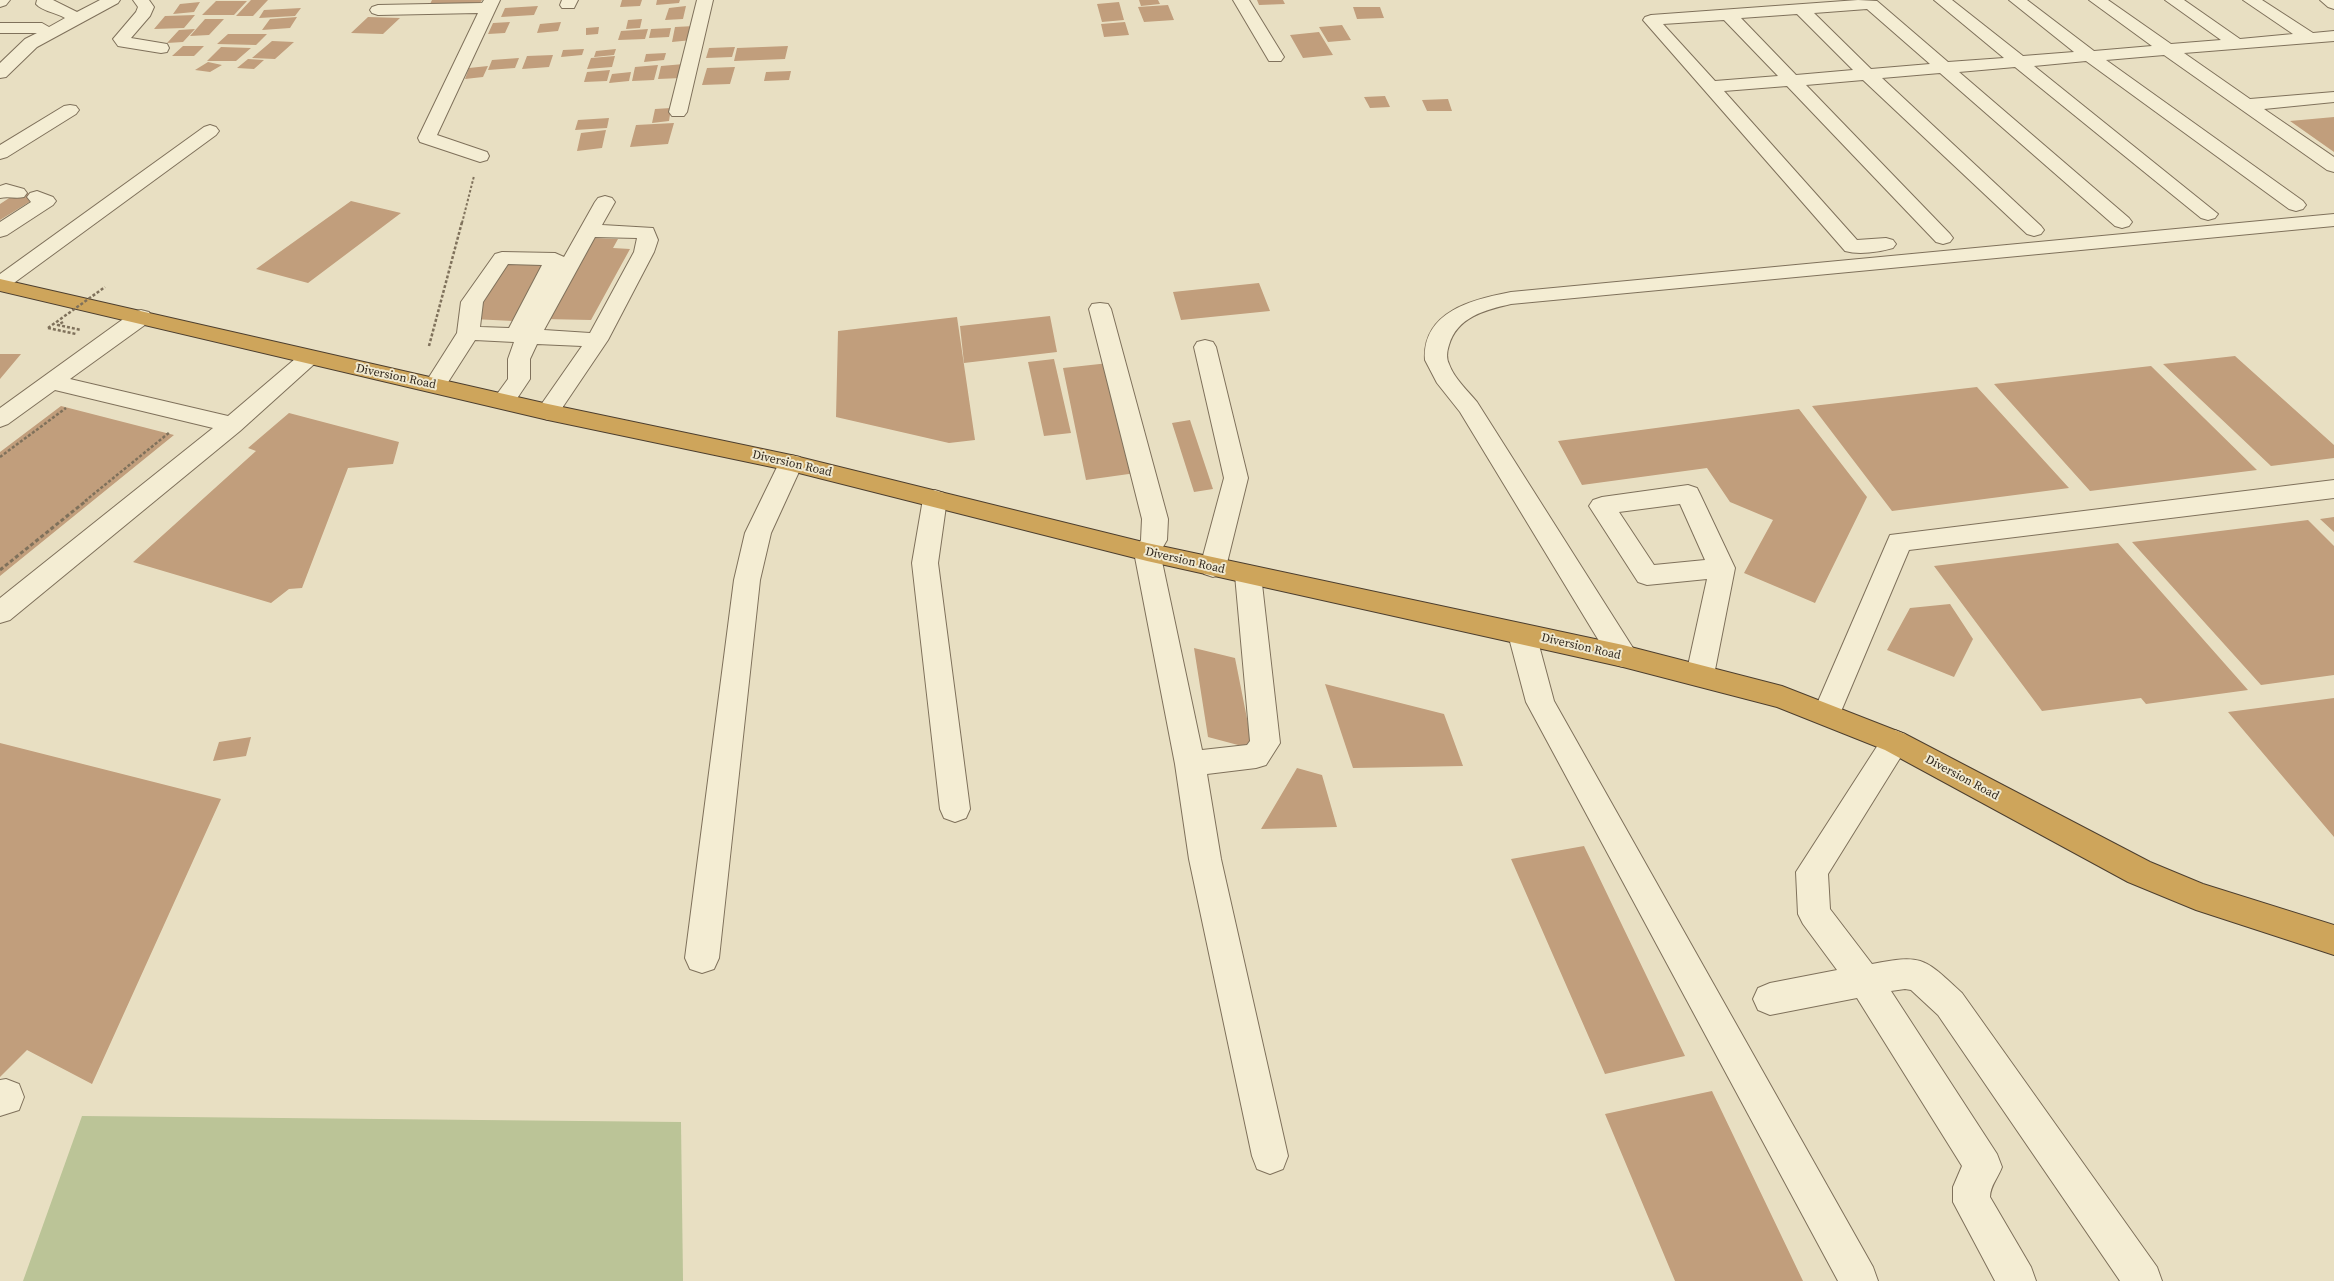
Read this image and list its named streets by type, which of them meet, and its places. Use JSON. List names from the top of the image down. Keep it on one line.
{"streets":{"highway":["Diversion Road"]}}
